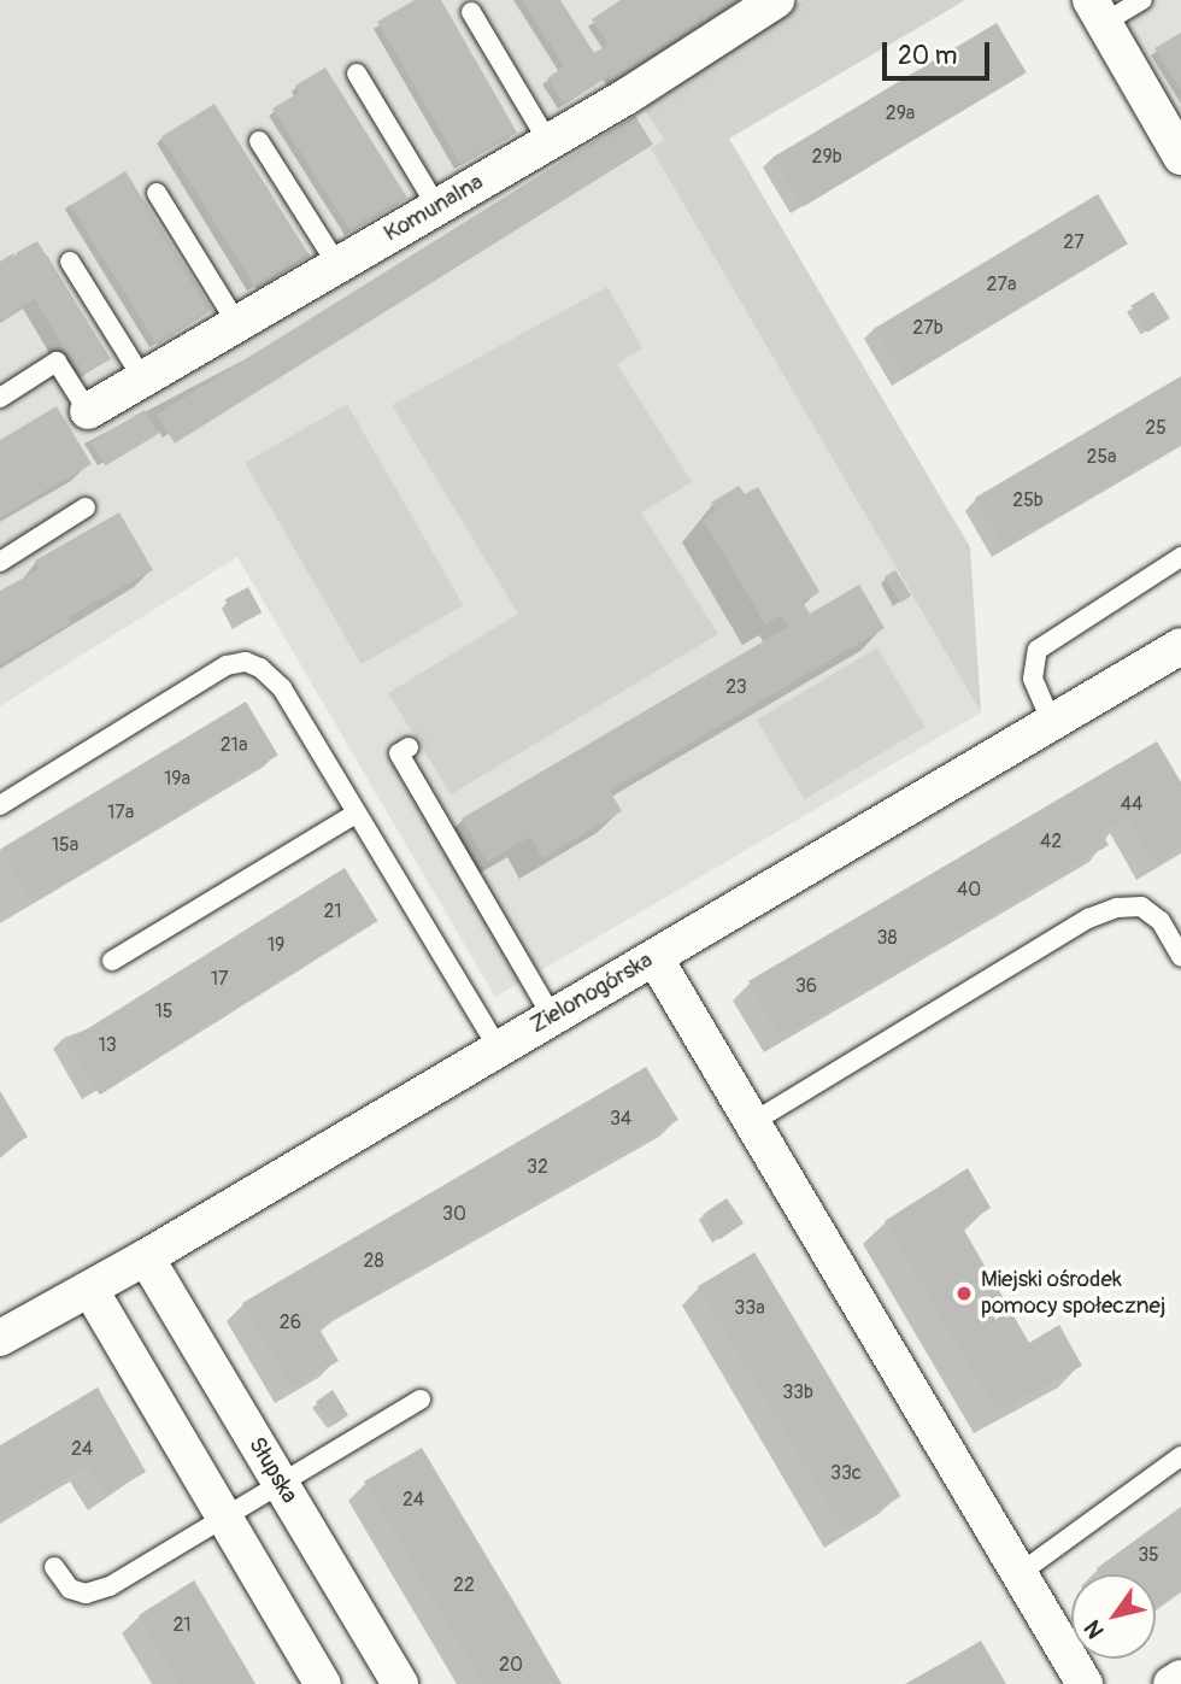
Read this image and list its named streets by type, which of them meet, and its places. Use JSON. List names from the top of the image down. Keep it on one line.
{"streets":{"street":["Komunalna","Zielonogórska","Słupska"]},"crossings":[["Zielonogórska","Słupska"]],"places":["Miejski ośrodek pomocy społecznej"],"house_numbers":["29a","29b","27","27a","27b","25","25a","25b","23","21a","19a","44","17a","42","15a","40","21","38","19","17","36","15","13","34","32","30","28","33a","26","33b","24","33c","24","35","22","21","20"],"scale_bar":"20 m","north":"bottom left"}
